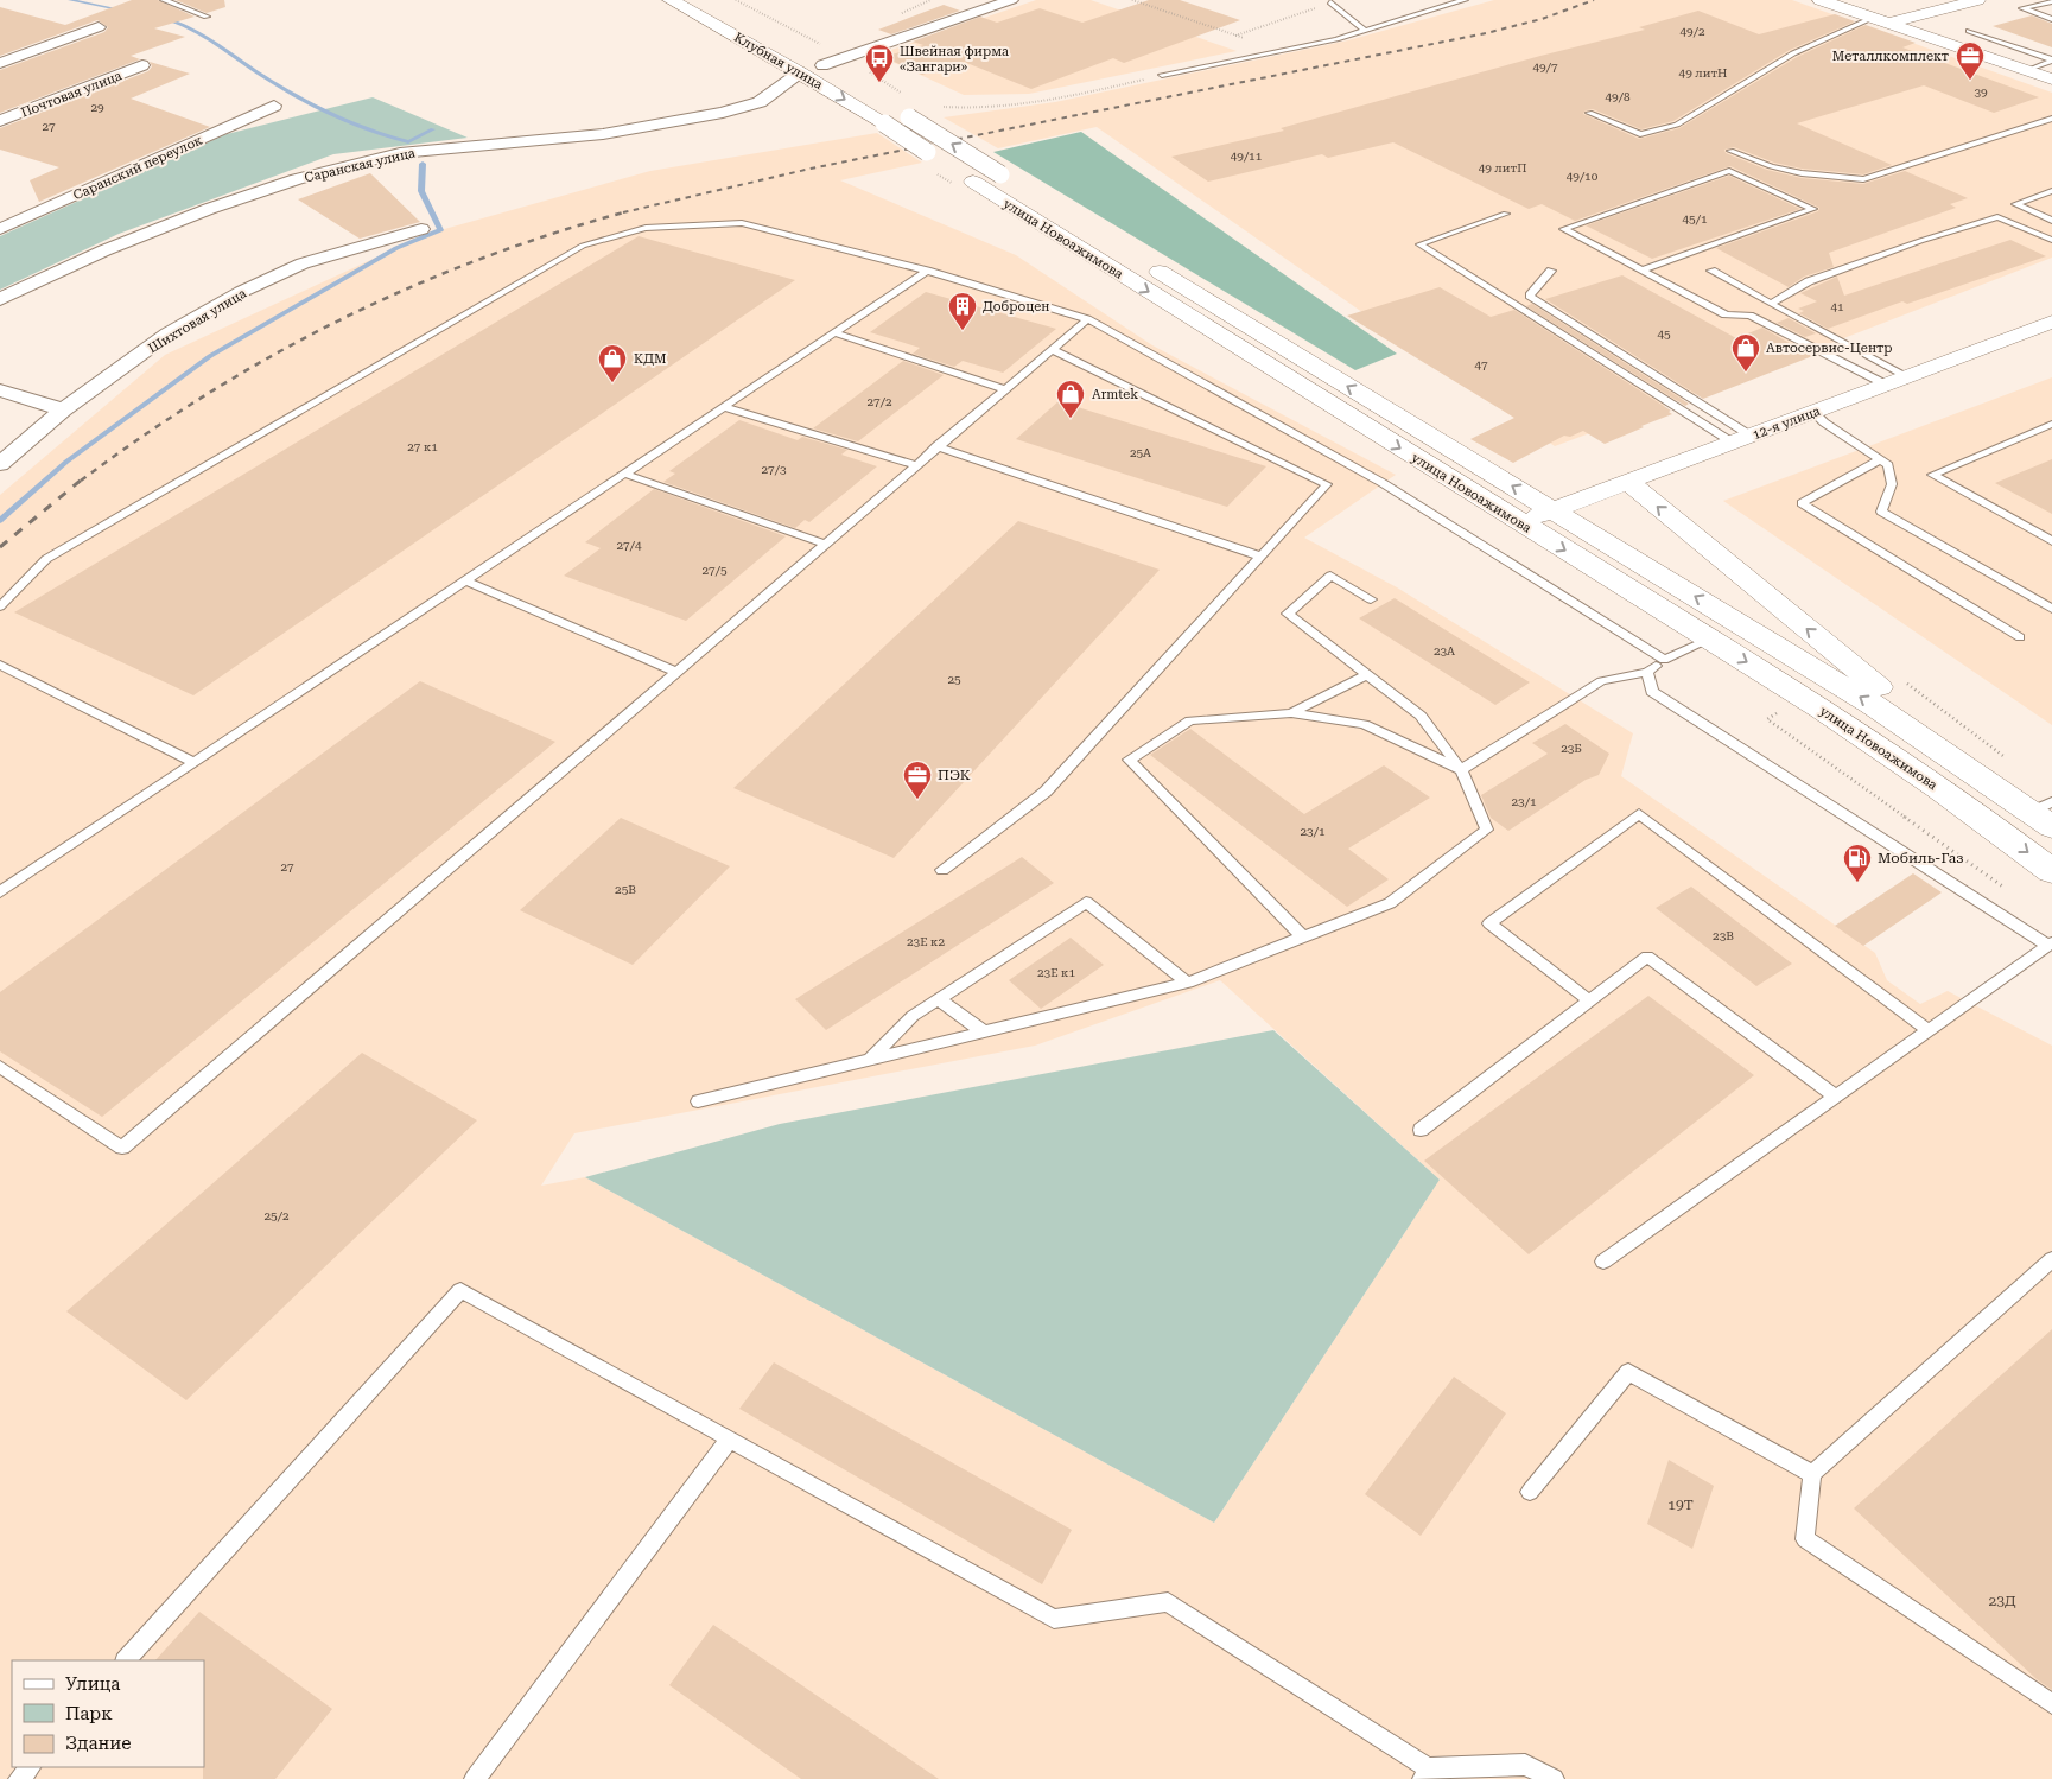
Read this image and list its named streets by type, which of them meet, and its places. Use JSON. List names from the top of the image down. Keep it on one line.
{"streets":{"main road":["Клубная улица","улица Новоажимова","12-я улица"],"street":["Почтовая улица","Саранская улица","Саранский переулок","Шихтовая улица"]},"crossings":[["Клубная улица","Саранская улица"],["Клубная улица","улица Новоажимова"],["улица Новоажимова","12-я улица"]],"one_way":["Клубная улица"],"places":{"office":["Металлкомплект","ПЭК"],"bus stop":["Швейная фирма «Зангари»"],"building":["Доброцен"],"shop":["Автосервис-Центр","КДМ","Armtek"],"fuel station":["Мобиль-Газ"]},"house_numbers":["49/2","49/7","49 литН","39","49/8","29","27","49/11","49 литП","49/10","45/1","41","45","47","27/2","27 к1","25А","27/3","27/4","27/5","23А","25","23Б","23/1","23/1","27","25В","23В","23Е к2","23Е к1","25/2","19Т","23Д"],"legend":["Улица","Парк","Здание"]}
